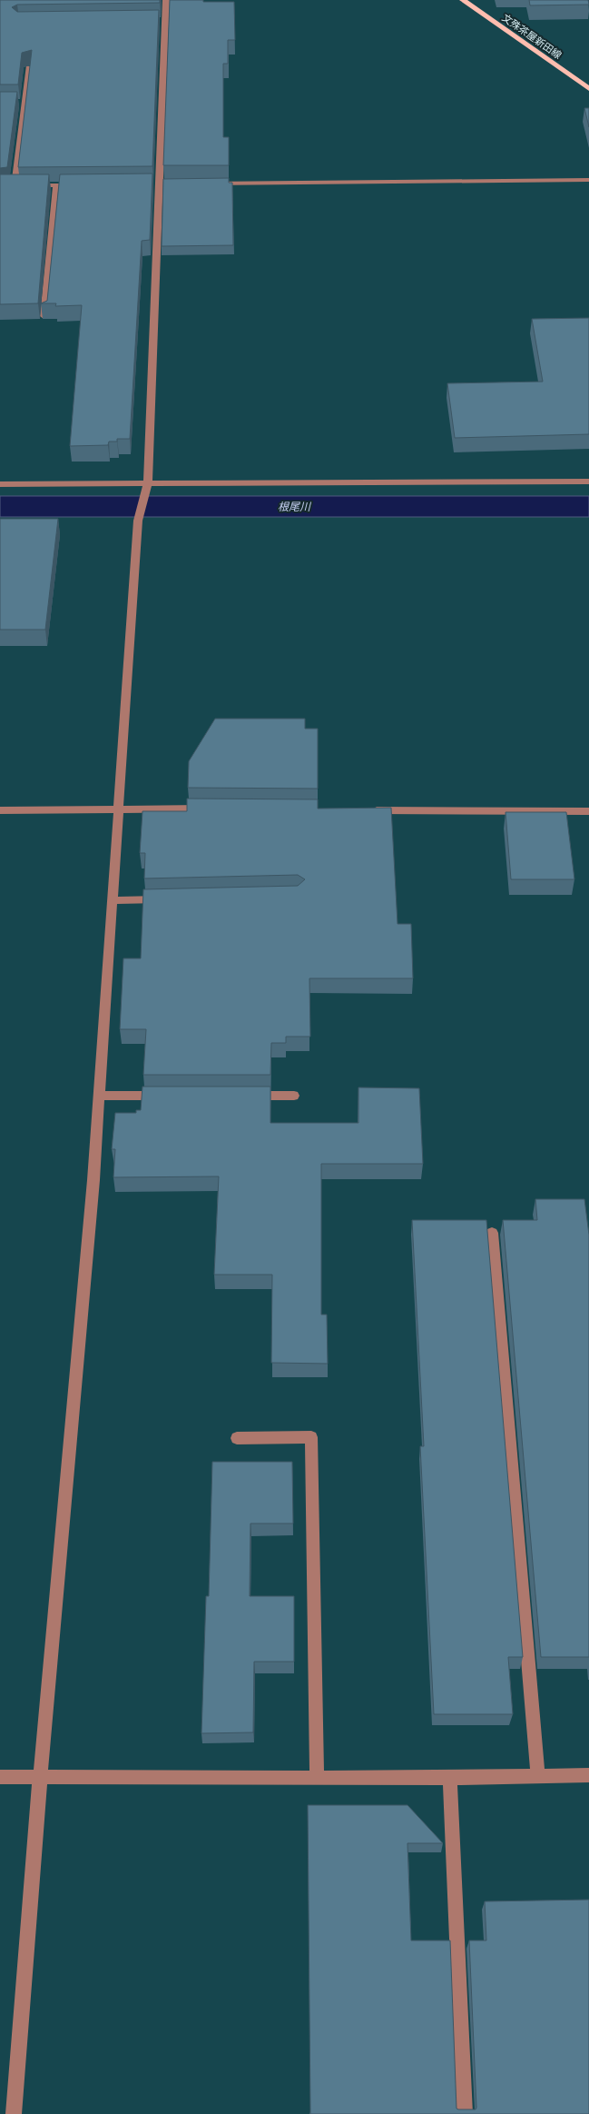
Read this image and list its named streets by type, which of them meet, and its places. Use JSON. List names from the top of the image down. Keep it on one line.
{"streets":{"main road":["文殊茶屋新田線"]},"water":["根尾川"]}
